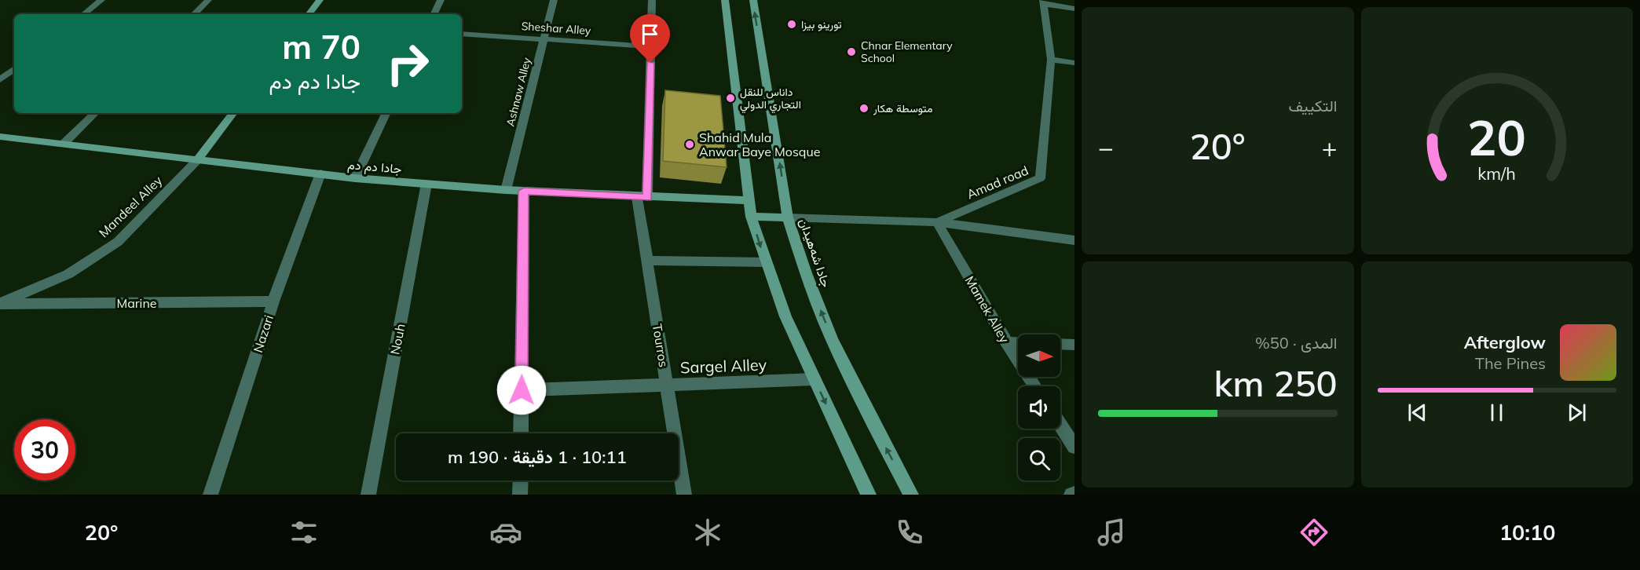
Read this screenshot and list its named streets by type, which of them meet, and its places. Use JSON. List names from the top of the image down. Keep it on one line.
{"streets":{"main road":["جادا دم دم","جادا شەهیدان"],"street":["Sheshar Alley","Ashnaw Alley","Amad road","Mandeel Alley","Marine","Mamek Alley","Nazari","Nouh","Tourros","Sargel Alley"]},"crossings":[["Sheshar Alley","Ashnaw Alley"],["Sheshar Alley","Tourros"],["Ashnaw Alley","جادا دم دم"],["جادا دم دم","Mandeel Alley"],["جادا دم دم","Nazari"],["جادا دم دم","Nouh"],["جادا دم دم","Tourros"],["Amad road","جادا شەهیدان"],["Amad road","Mamek Alley"],["Mandeel Alley","Marine"],["Marine","Nazari"],["Tourros","Sargel Alley"]],"places":["تورينو بيزا","Chnar Elementary School","داناس للنقل التجاري الدولي","متوسطة هكار","Shahid Mula Anwar Baye Mosque"],"north":"right","page":{"tile":["التكييف",["المدى · 50%","250 km"]],"turn":["70 m","جادا دم دم"],"heat":["−","20°","+"],"song":["Afterglow","The Pines"],"limit":"30","trip":"10:11 · 1 دقيقة · 190 m","tabs":["10:10","20°"],"gauge":["20","km/h"]}}
